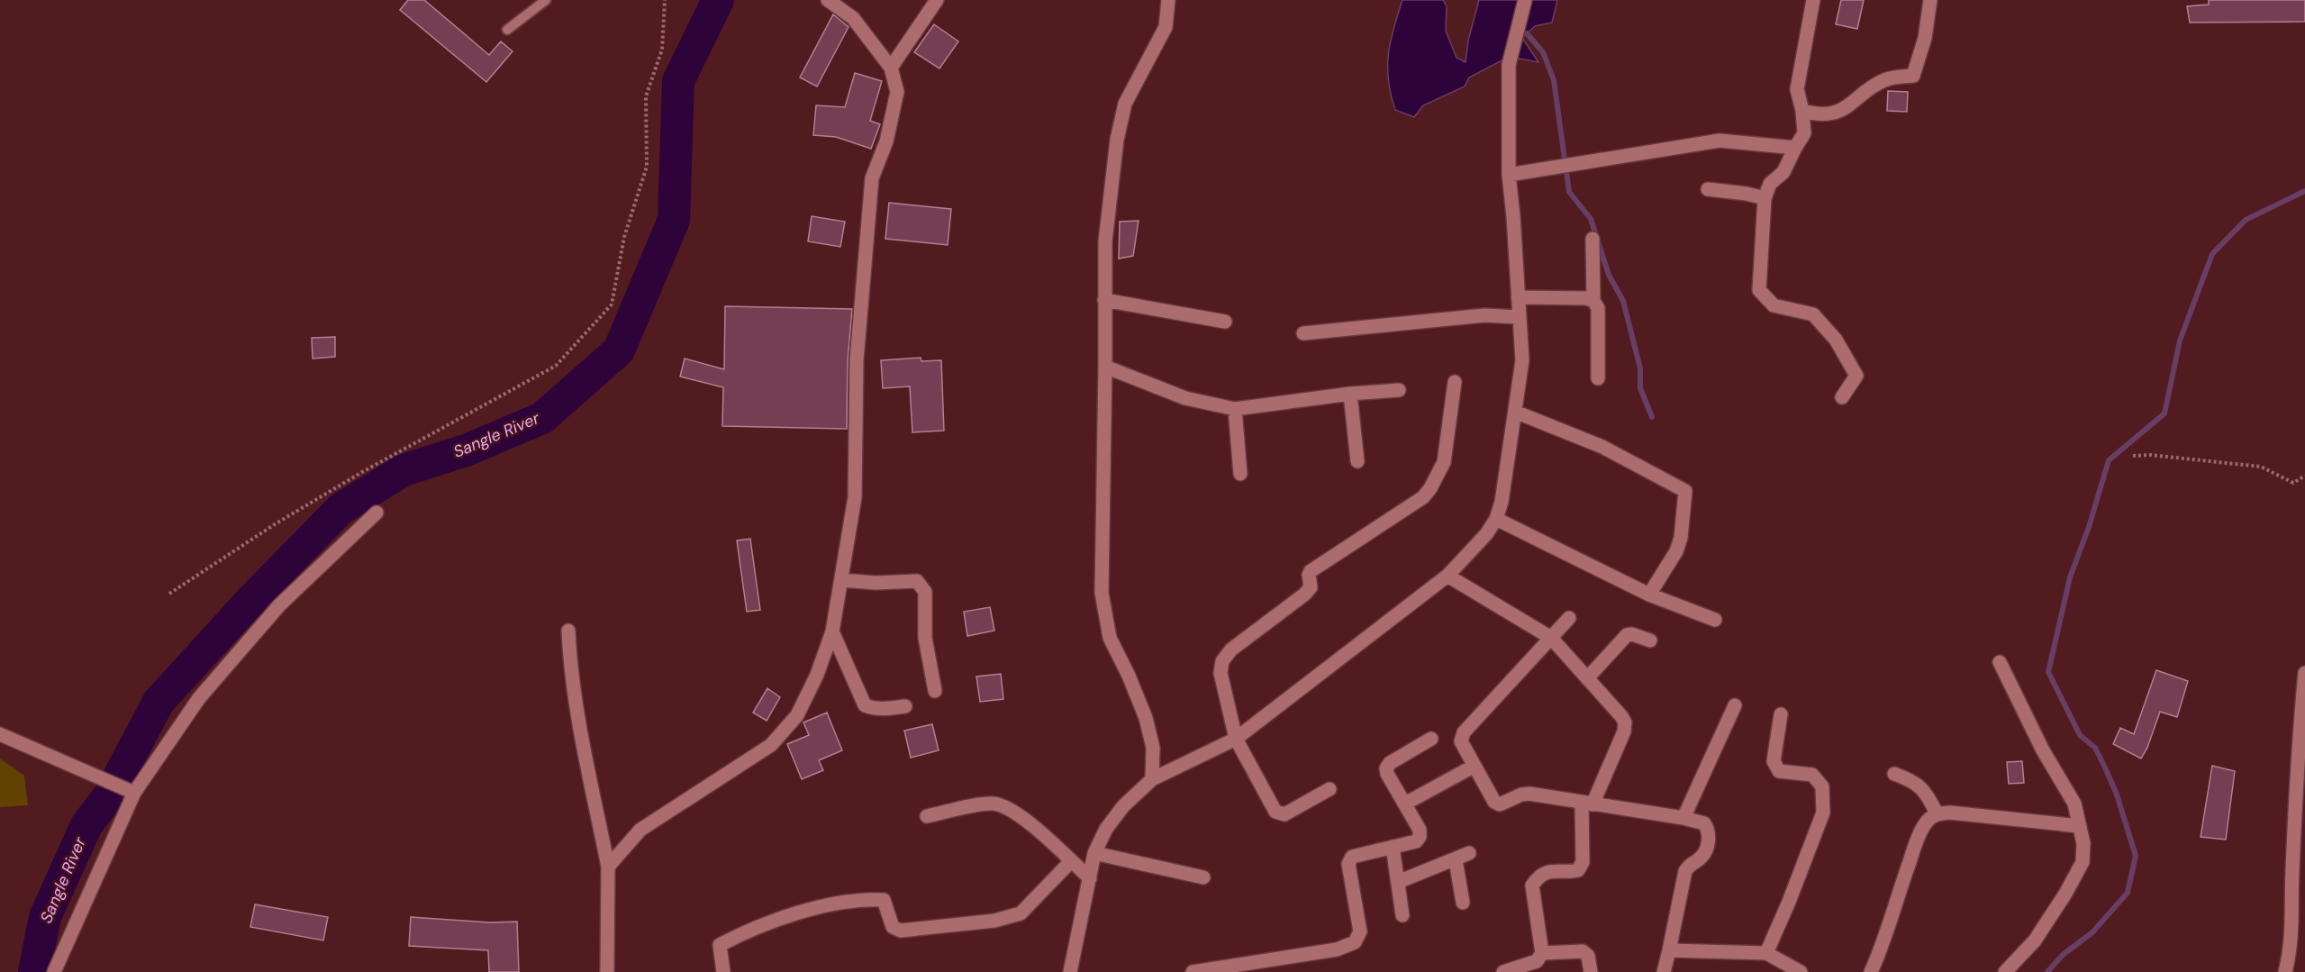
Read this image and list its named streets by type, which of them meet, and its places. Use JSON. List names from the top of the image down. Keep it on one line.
{"water":["Sangle River"]}
